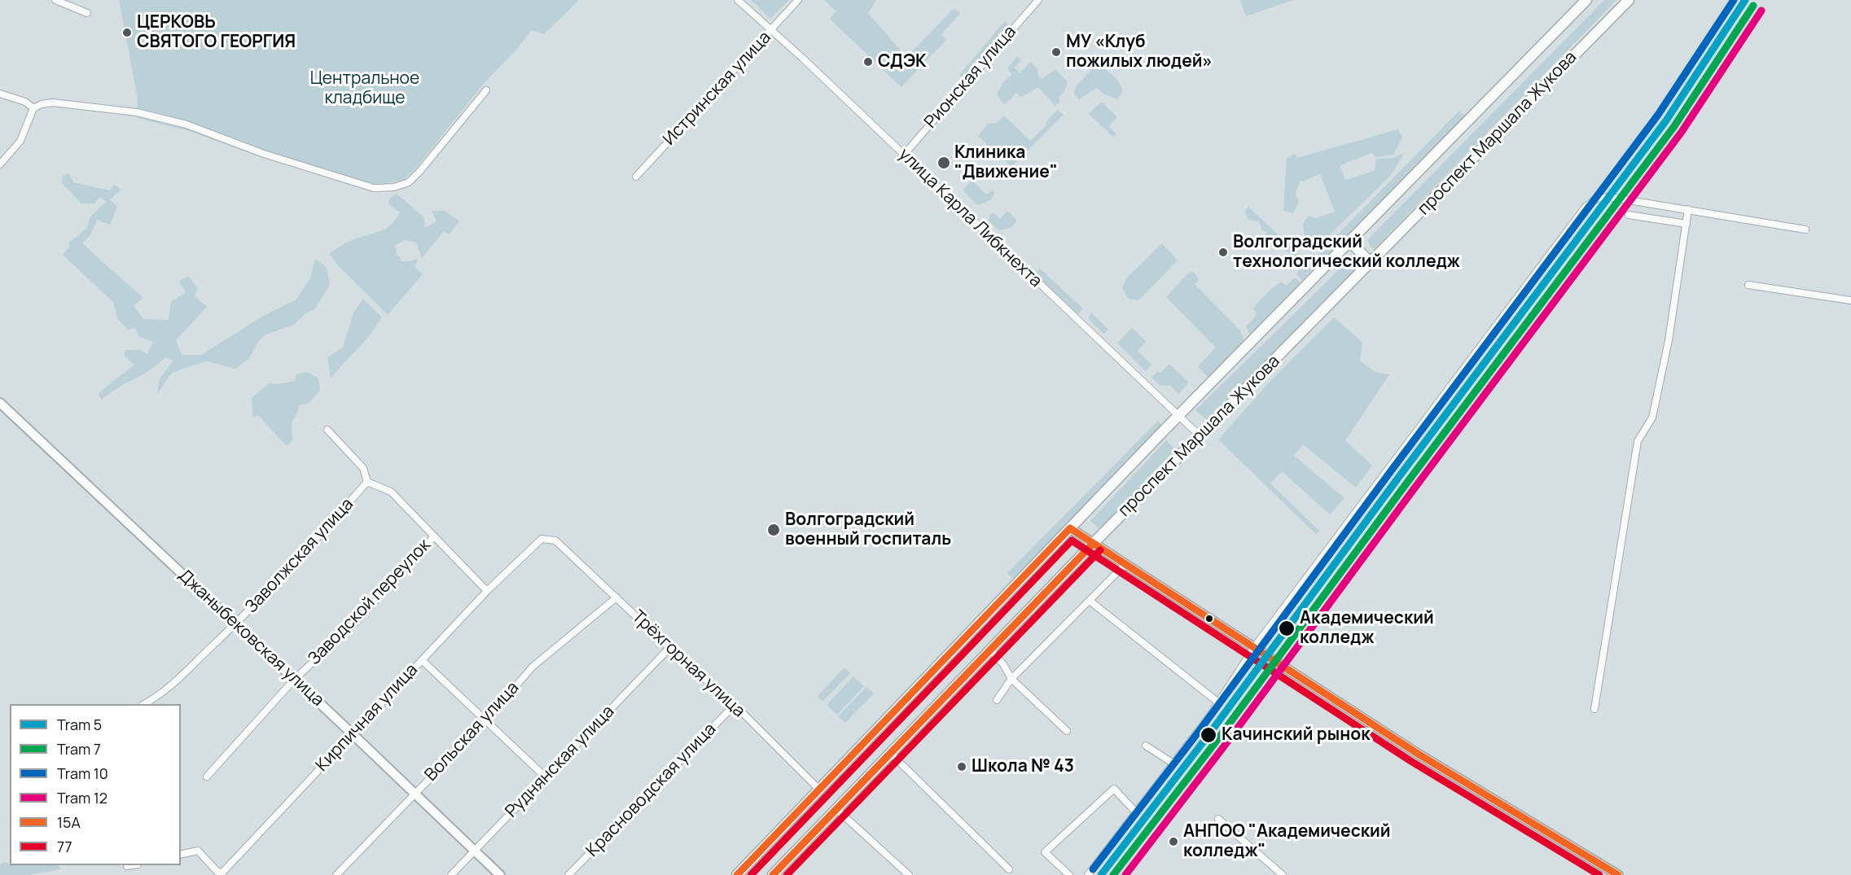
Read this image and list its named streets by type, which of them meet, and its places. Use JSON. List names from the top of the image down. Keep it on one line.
{"streets":{"highway":["проспект Маршала Жукова"],"main road":["Джаныбековская улица"],"street":["Рионская улица","Истринская улица","улица Карла Либкнехта","Заволжская улица","Заводской переулок","Трёхгорная улица","Кирпичная улица","Вольская улица","Руднянская улица","Красноводская улица"]},"crossings":[["Рионская улица","улица Карла Либкнехта"],["Истринская улица","улица Карла Либкнехта"],["проспект Маршала Жукова","улица Карла Либкнехта"],["проспект Маршала Жукова","Трёхгорная улица"],["Заволжская улица","Джаныбековская улица"],["Заводской переулок","Джаныбековская улица"],["Джаныбековская улица","Кирпичная улица"],["Джаныбековская улица","Вольская улица"],["Джаныбековская улица","Руднянская улица"],["Трёхгорная улица","Кирпичная улица"],["Трёхгорная улица","Вольская улица"],["Трёхгорная улица","Руднянская улица"],["Трёхгорная улица","Красноводская улица"]],"parks":["Центральное кладбище"],"places":["ЦЕРКОВЬ СВЯТОГО ГЕОРГИЯ","МУ «Клуб пожилых людей»","СДЭК","Клиника \"Движение\"","Волгоградский технологический колледж","Волгоградский военный госпиталь","Академический колледж","Качинский рынок","Школа № 43","АНПОО \"Академический колледж\""],"lines":["tram line 5","tram line 10","tram line 7","tram line 12","transit line 15А","transit line 77"],"legend":["Tram 5","Tram 7","Tram 10","Tram 12","15А","77"]}
